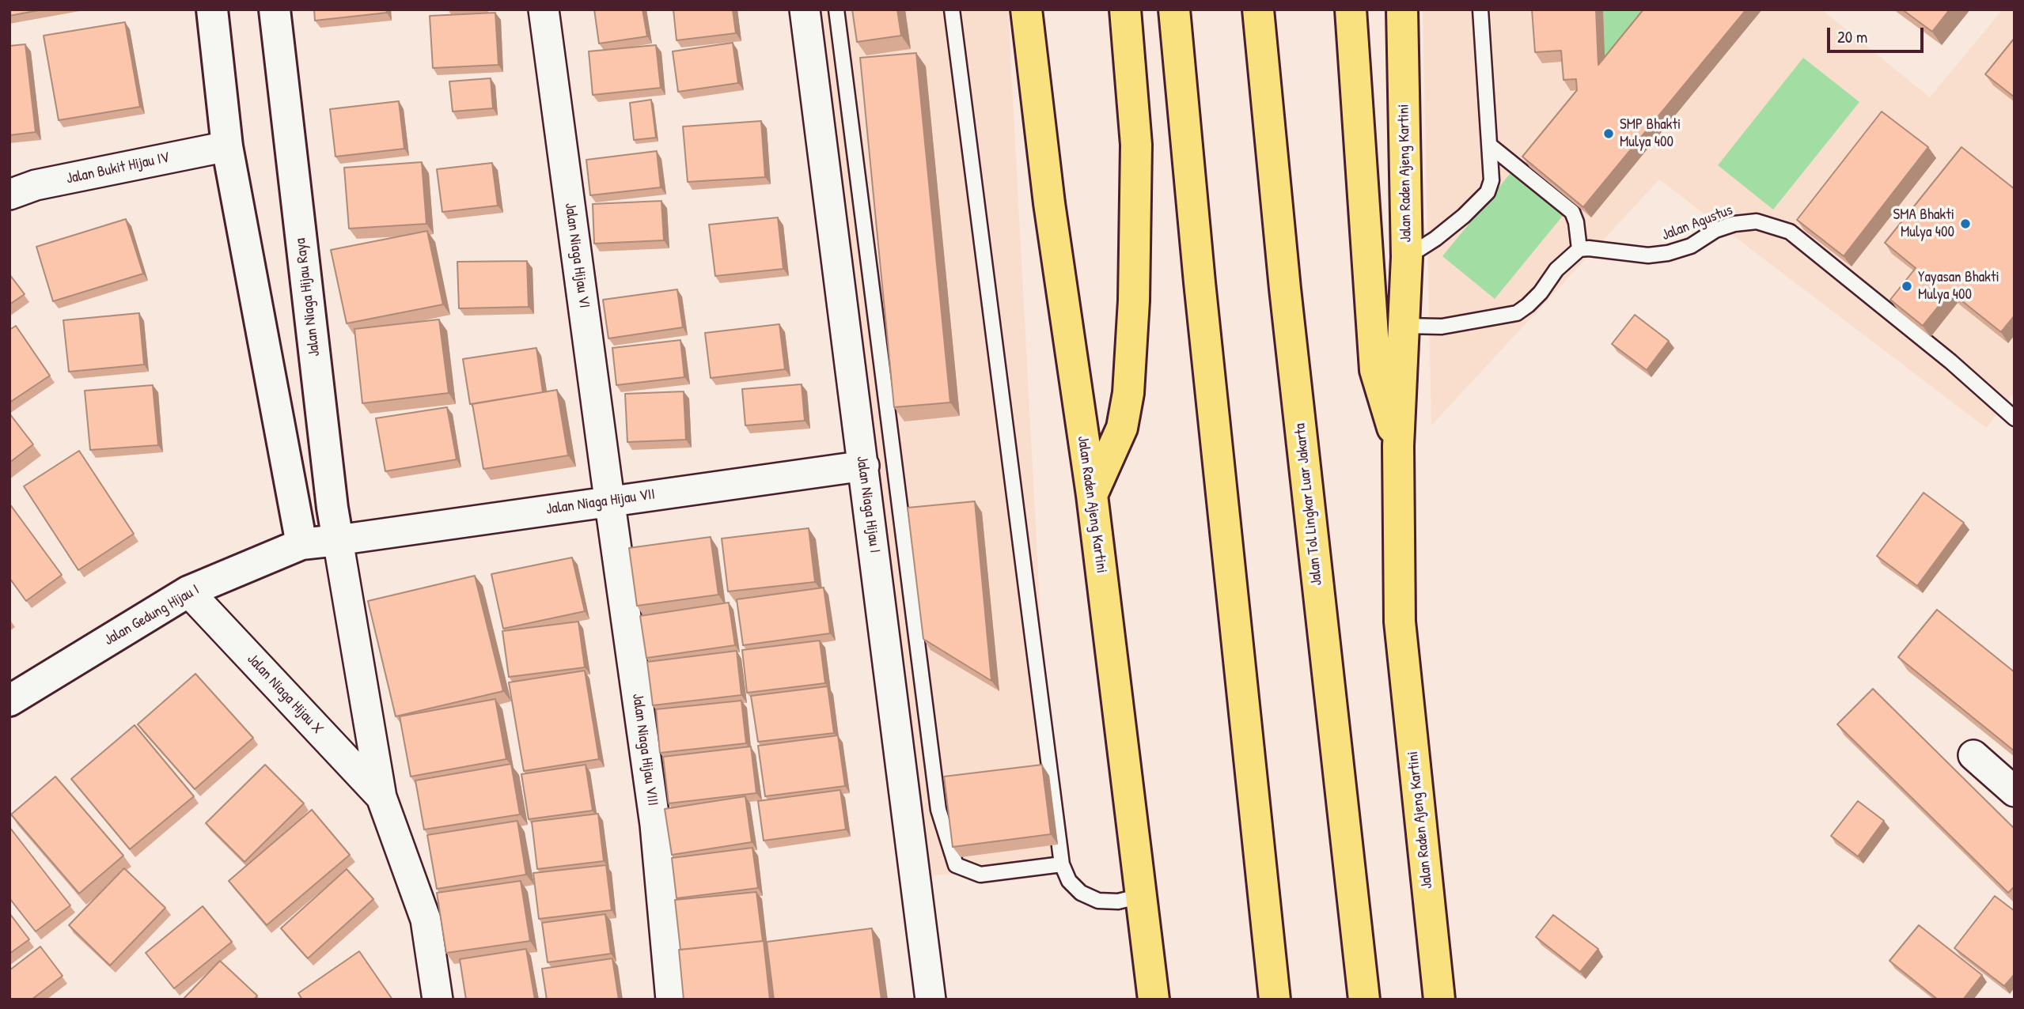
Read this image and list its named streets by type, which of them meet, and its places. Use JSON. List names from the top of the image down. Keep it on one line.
{"streets":{"highway":["Jalan Raden Ajeng Kartini","Jalan Tol Lingkar Luar Jakarta"],"street":["Jalan Bukit Hijau IV","Jalan Niaga Hijau VI","Jalan Niaga Hijau Raya","Jalan Niaga Hijau VII","Jalan Niaga Hijau I","Jalan Gedung Hijau I","Jalan Niaga Hijau X","Jalan Niaga Hijau VIII"],"lane":["Jalan Agustus"]},"crossings":[["Jalan Niaga Hijau VI","Jalan Niaga Hijau VII"],["Jalan Niaga Hijau VI","Jalan Niaga Hijau VIII"],["Jalan Niaga Hijau Raya","Jalan Niaga Hijau VII"],["Jalan Niaga Hijau Raya","Jalan Gedung Hijau I"],["Jalan Niaga Hijau Raya","Jalan Niaga Hijau X"],["Jalan Niaga Hijau VII","Jalan Niaga Hijau I"],["Jalan Niaga Hijau VII","Jalan Gedung Hijau I"],["Jalan Niaga Hijau VII","Jalan Niaga Hijau VIII"],["Jalan Gedung Hijau I","Jalan Niaga Hijau X"]],"places":["SMP Bhakti Mulya 400","SMA Bhakti Mulya 400","Yayasan Bhakti Mulya 400"],"scale_bar":"20 m"}
